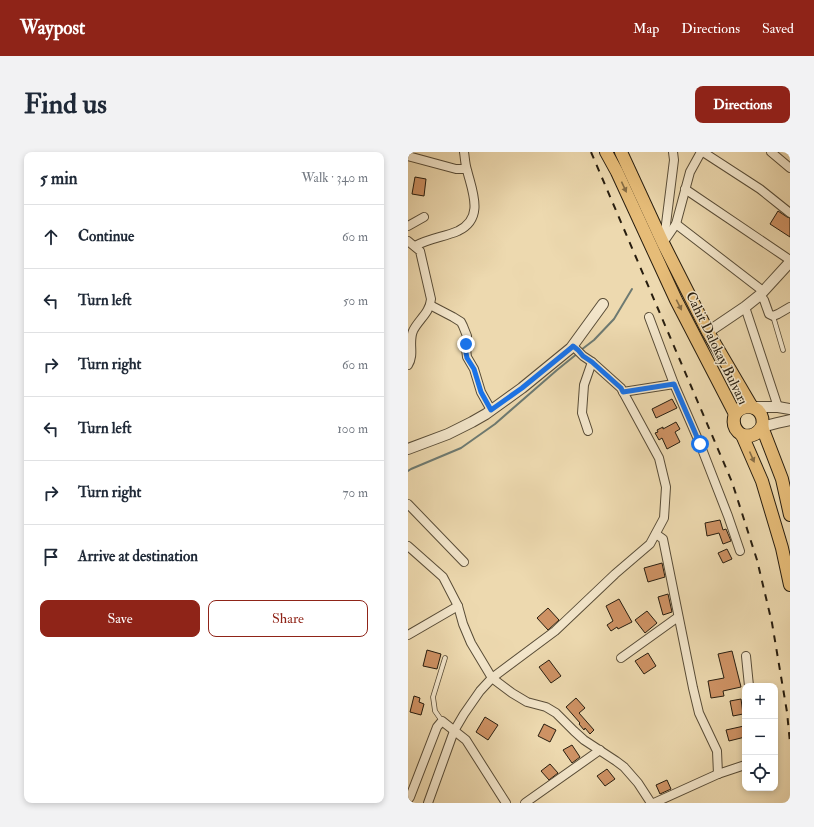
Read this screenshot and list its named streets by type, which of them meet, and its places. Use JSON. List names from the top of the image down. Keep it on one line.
{"streets":{"main road":["Cahit Dalokay Bulvarı"]},"page":{"header":"Waypost","nav":["Map","Directions","Saved"],"buttons":["Directions",["Save","Share"]],"title":"Find us","heading":["5 min","Walk · 340 m"],"list":[["Continue","60 m"],["Turn left","50 m"],["Turn right","60 m"],["Turn left","100 m"],["Turn right","70 m"],"Arrive at destination"],"map_buttons":["+","−"]}}
